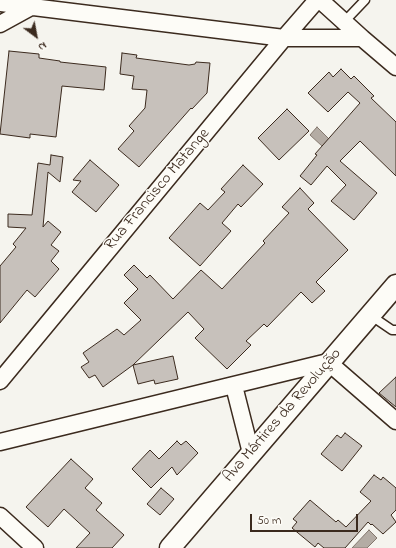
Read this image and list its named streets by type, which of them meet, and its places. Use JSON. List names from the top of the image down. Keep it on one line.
{"streets":{"street":["Rua Francisco Matange","Ava Mártires da Revolução"]},"scale_bar":"50 m","north":"bottom right"}
